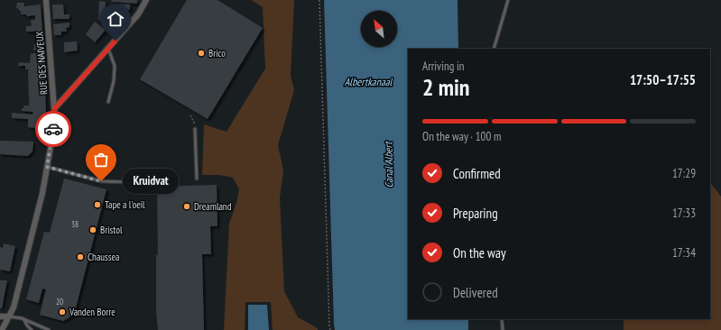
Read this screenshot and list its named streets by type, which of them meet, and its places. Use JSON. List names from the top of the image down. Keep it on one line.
{"streets":{"street":["RUE DES NAIVEUX"]},"water":["Albertkanaal","Canal Albert"],"places":["Brico","Kruidvat","Tape a l'oeil","Dreamland","Bristol","Chaussea","Vanden Borre"],"house_numbers":["38","20"],"north":"top left","page":{"heading":["2 min","Arriving in","17:50–17:55"],"bar":"On the way · 100 m","list":[["Confirmed","17:29"],["Preparing","17:33"],["On the way","17:34"],"Delivered"],"bubble":"Kruidvat"}}
